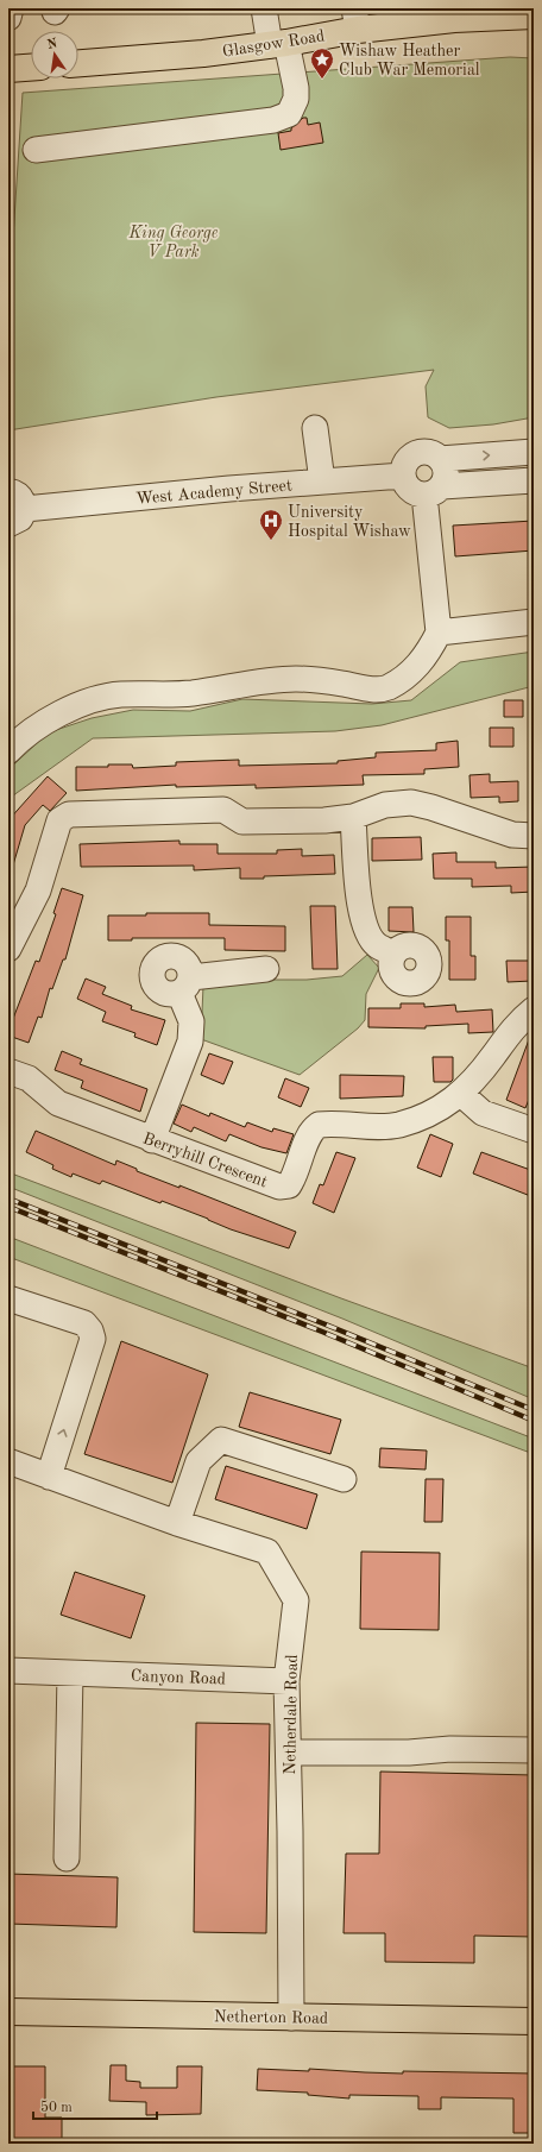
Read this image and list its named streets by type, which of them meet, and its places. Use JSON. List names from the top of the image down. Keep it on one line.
{"streets":{"main road":["Glasgow Road","Netherton Road"],"street":["West Academy Street","Berryhill Crescent","Canyon Road","Netherdale Road"]},"crossings":[["Canyon Road","Netherdale Road"],["Netherdale Road","Netherton Road"]],"parks":["King George V Park"],"places":{"place":["Wishaw Heather Club War Memorial"],"hospital":["University Hospital Wishaw"]},"scale_bar":"50 m","north":"top"}
